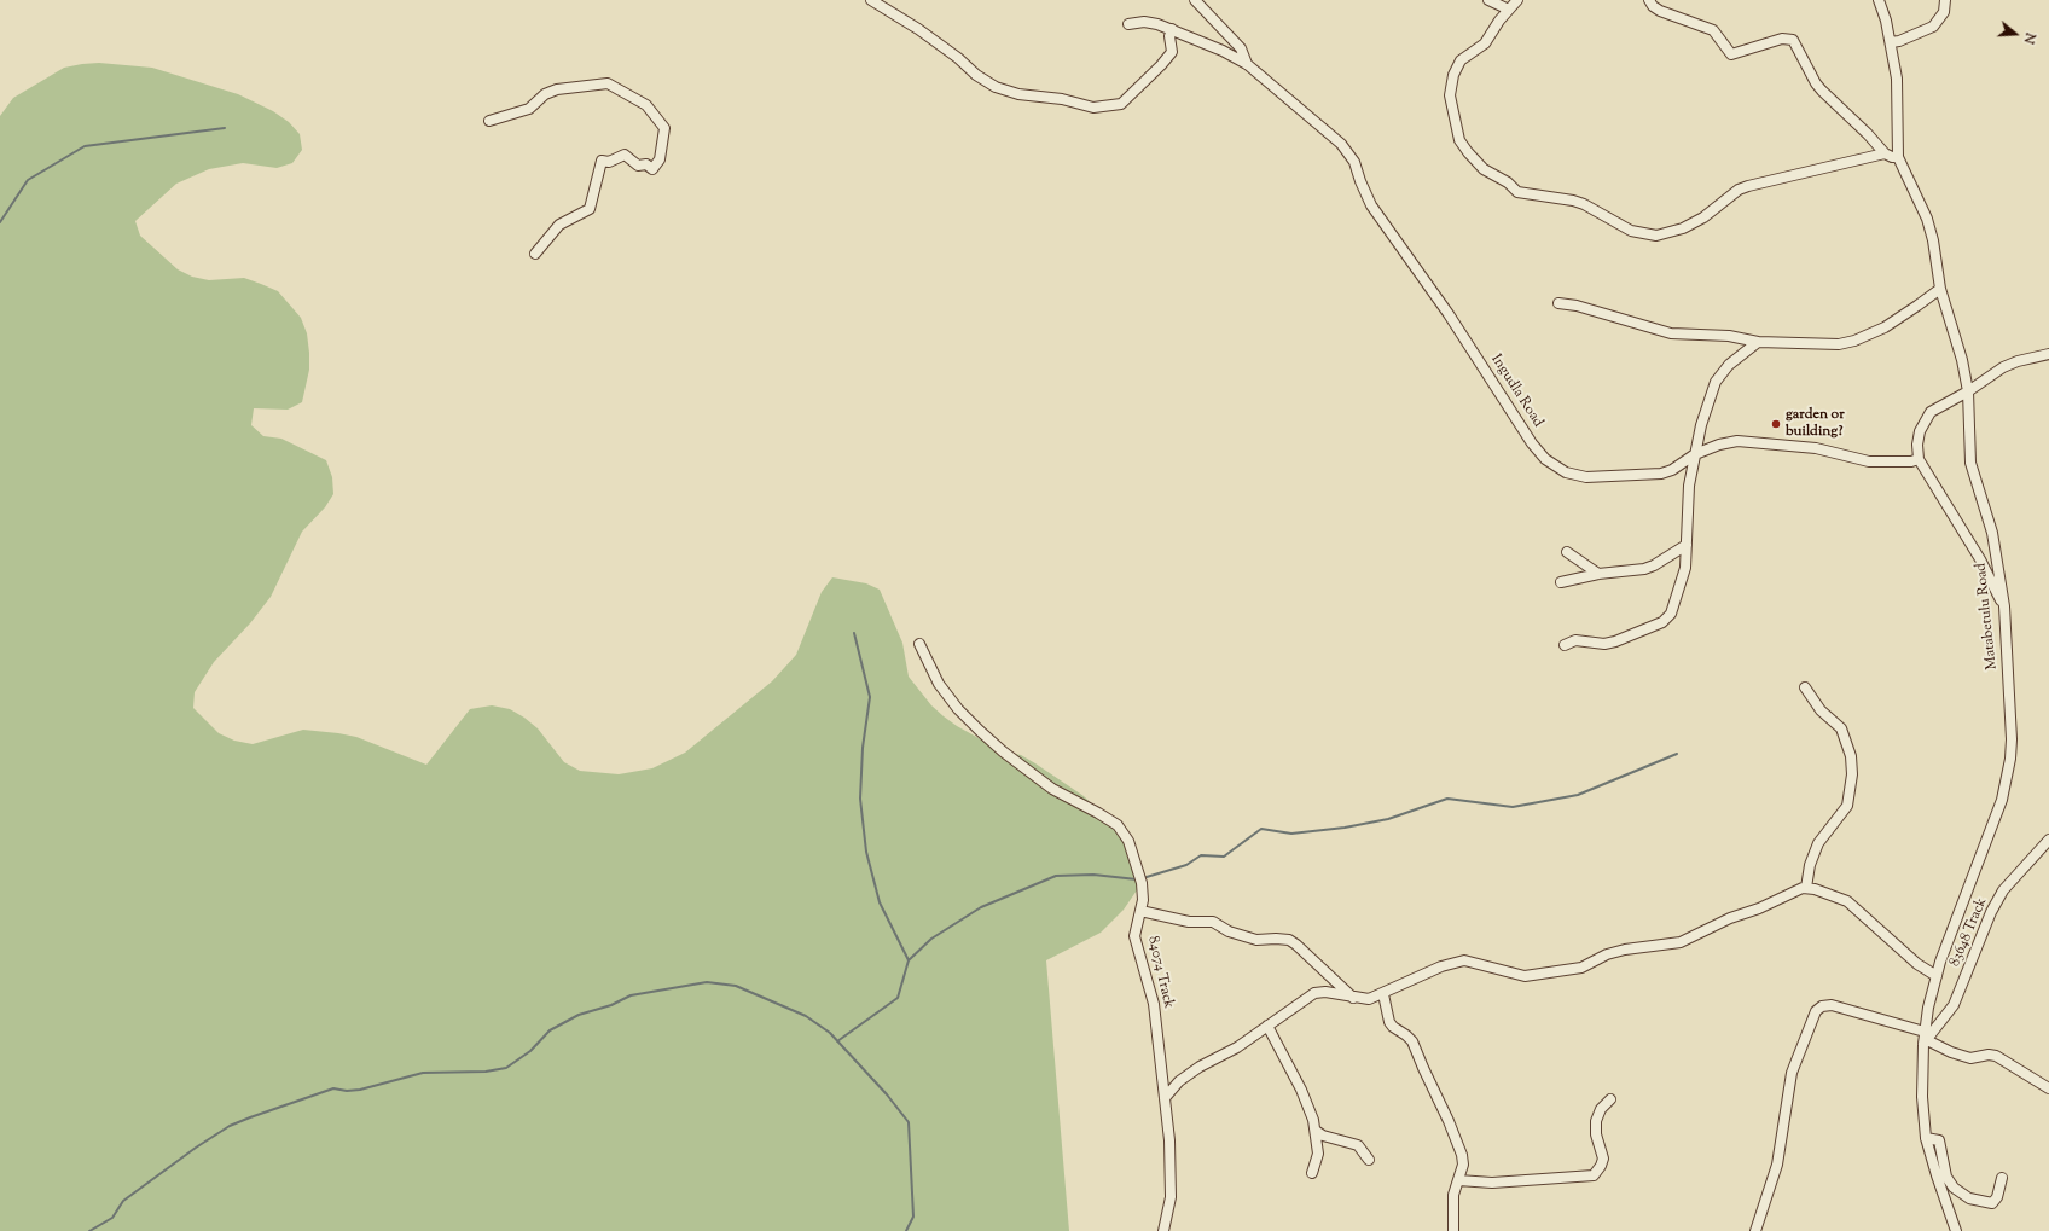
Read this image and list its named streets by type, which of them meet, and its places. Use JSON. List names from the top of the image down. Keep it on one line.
{"streets":{"street":["Ingudla Road","Matabetulu Road","83648 Track","84074 Track"]},"crossings":[["Matabetulu Road","83648 Track"]],"places":["garden or building?"],"north":"right"}
